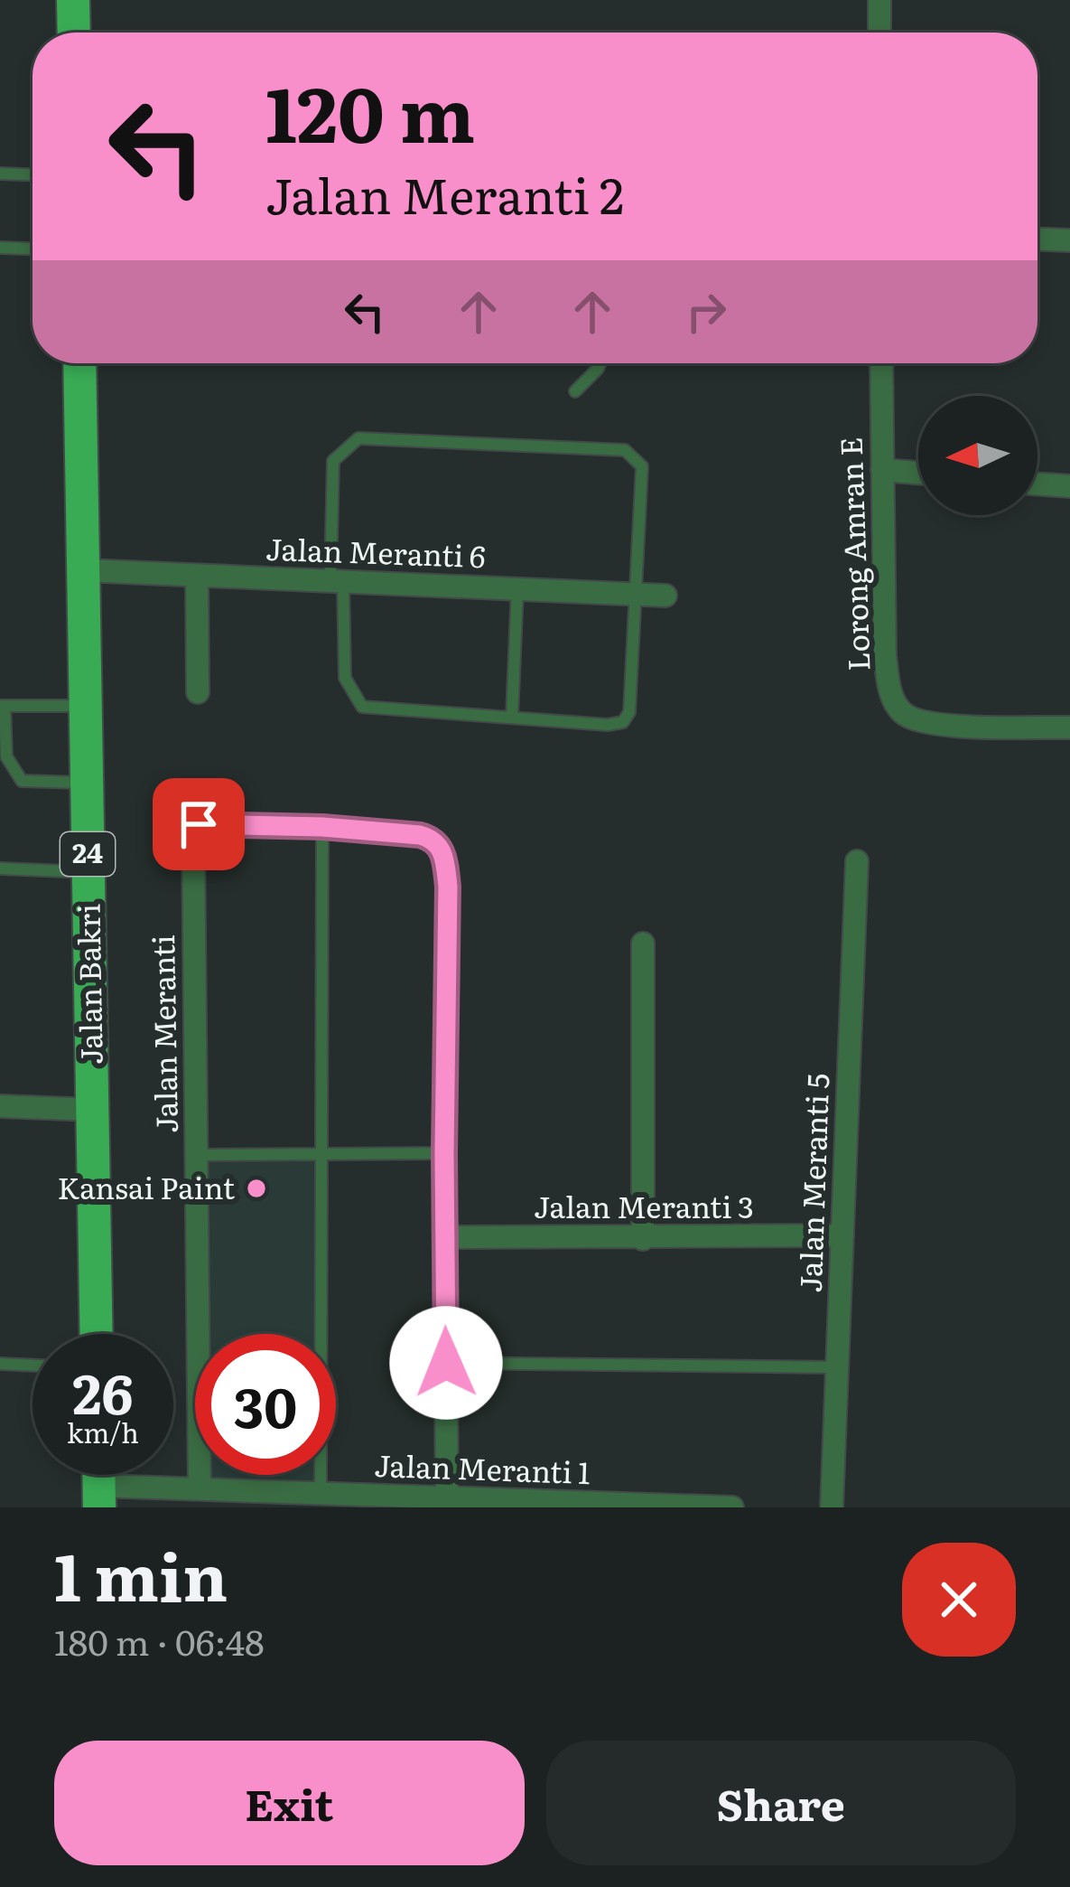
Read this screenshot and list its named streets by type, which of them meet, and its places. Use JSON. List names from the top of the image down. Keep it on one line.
{"streets":{"main road":["24","Jalan Bakri"],"street":["Jalan Meranti 6","Lorong Amran E","Jalan Meranti","Jalan Meranti 5","Jalan Meranti 3","Jalan Meranti 1"]},"crossings":[["Jalan Meranti 6","Jalan Bakri"],["Jalan Meranti","Jalan Meranti 1"],["Jalan Meranti 5","Jalan Meranti 3"]],"places":["Kansai Paint"],"north":"left","page":{"turn":["120 m","Jalan Meranti 2"],"speed":"26 km/h","limit":"30","heading":["1 min","180 m · 06:48"],"buttons":["Exit","Share"]}}
